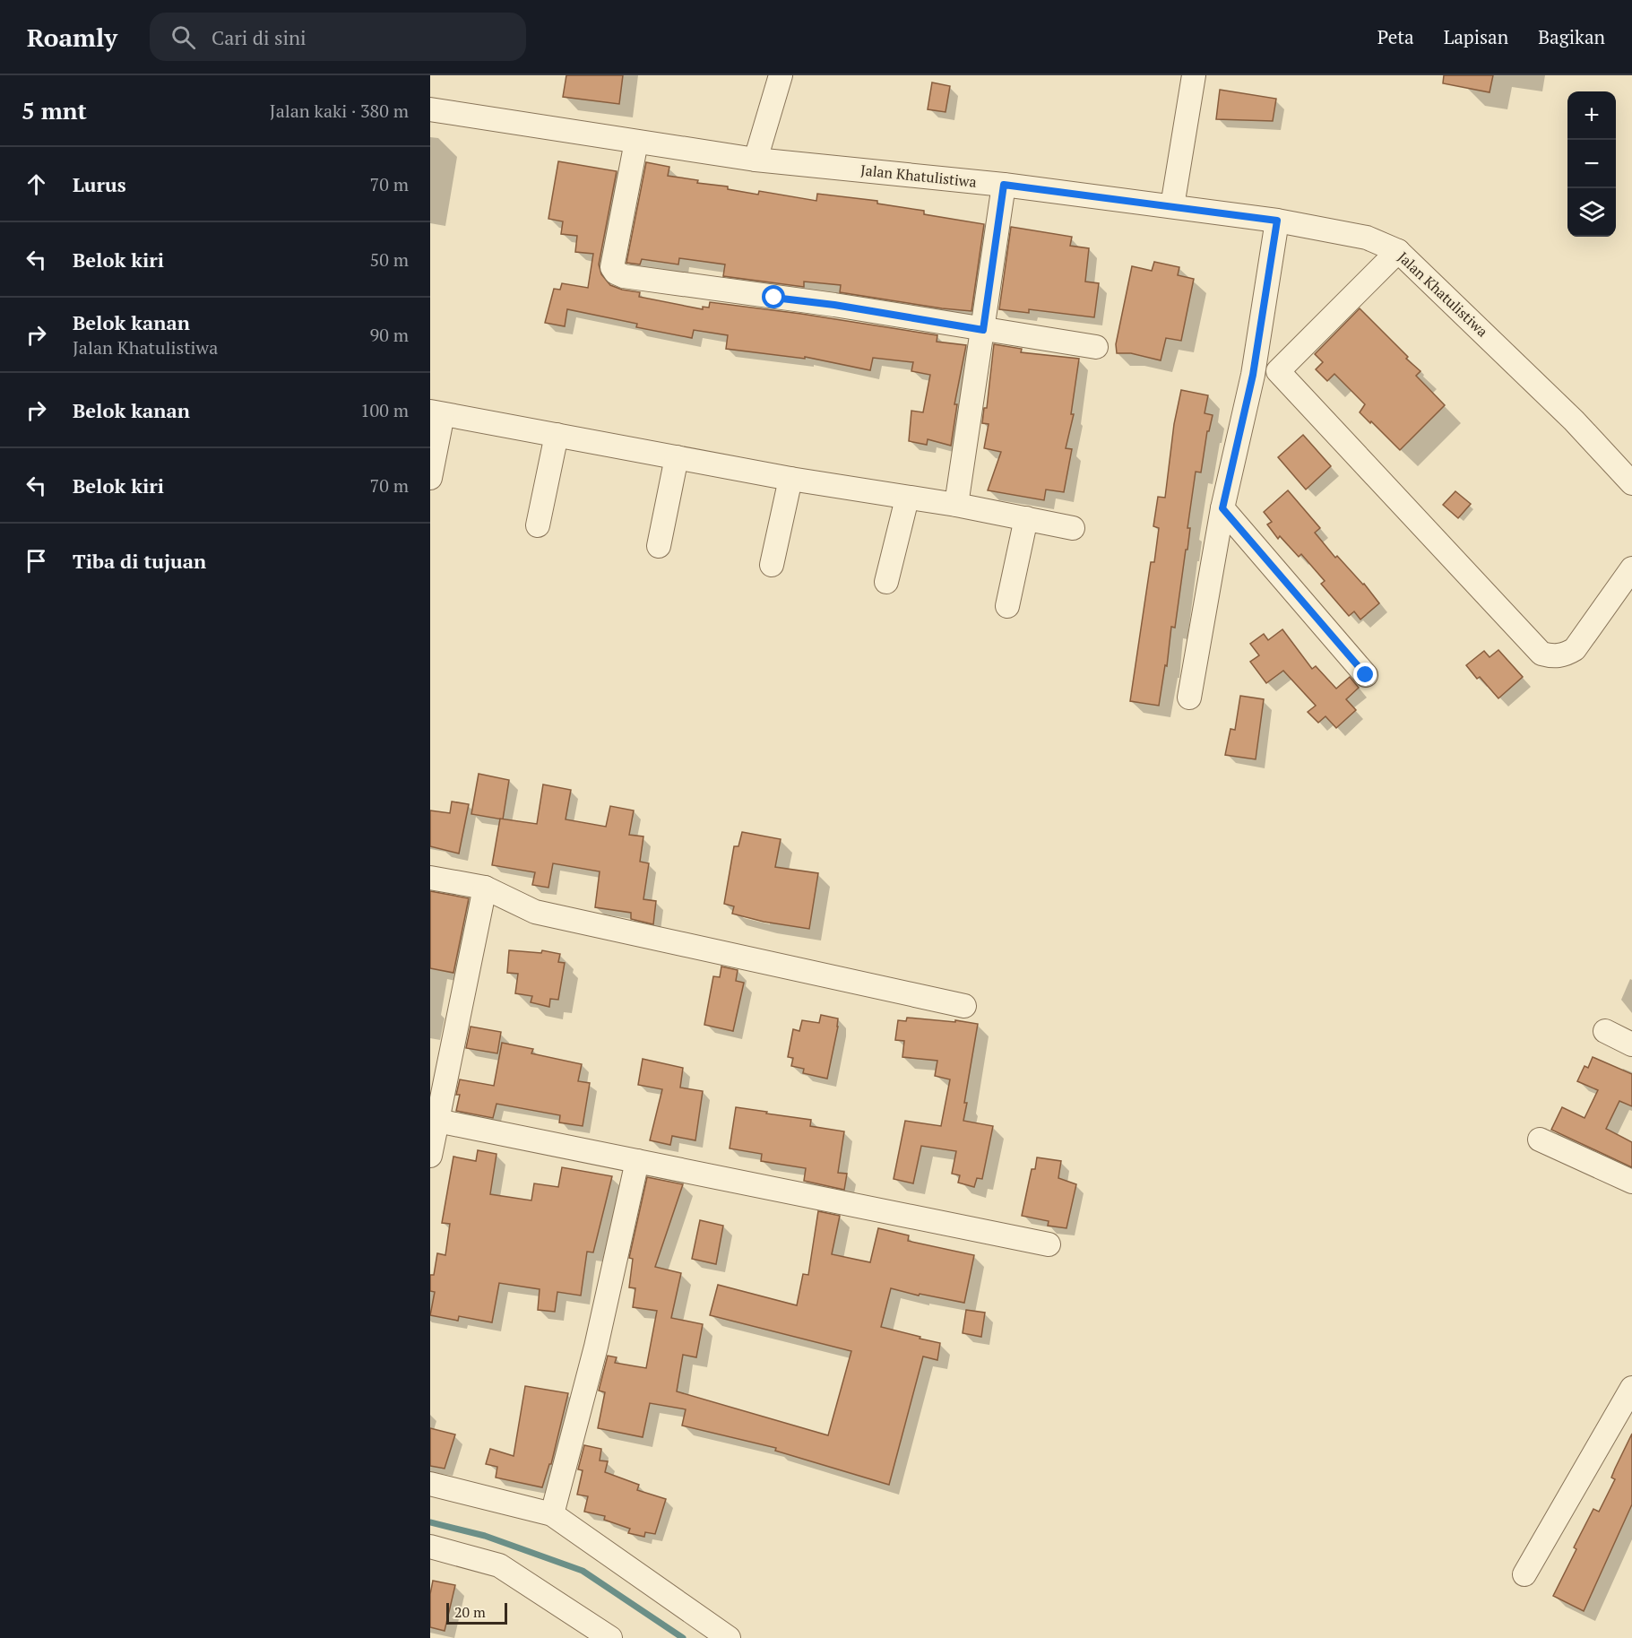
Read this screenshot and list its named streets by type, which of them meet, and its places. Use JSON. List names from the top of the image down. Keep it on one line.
{"streets":{"street":["Jalan Khatulistiwa"]},"scale_bar":"20 m","page":{"header":"Roamly","search":"Cari di sini","nav":["Peta","Lapisan","Bagikan"],"heading":["5 mnt","Jalan kaki · 380 m"],"map_buttons":["+","−"],"list":[["Lurus","70 m"],["Belok kiri","50 m"],["Belok kanan","Jalan Khatulistiwa","90 m"],["Belok kanan","100 m"],["Belok kiri","70 m"],"Tiba di tujuan"],"scale":"20 m"}}
